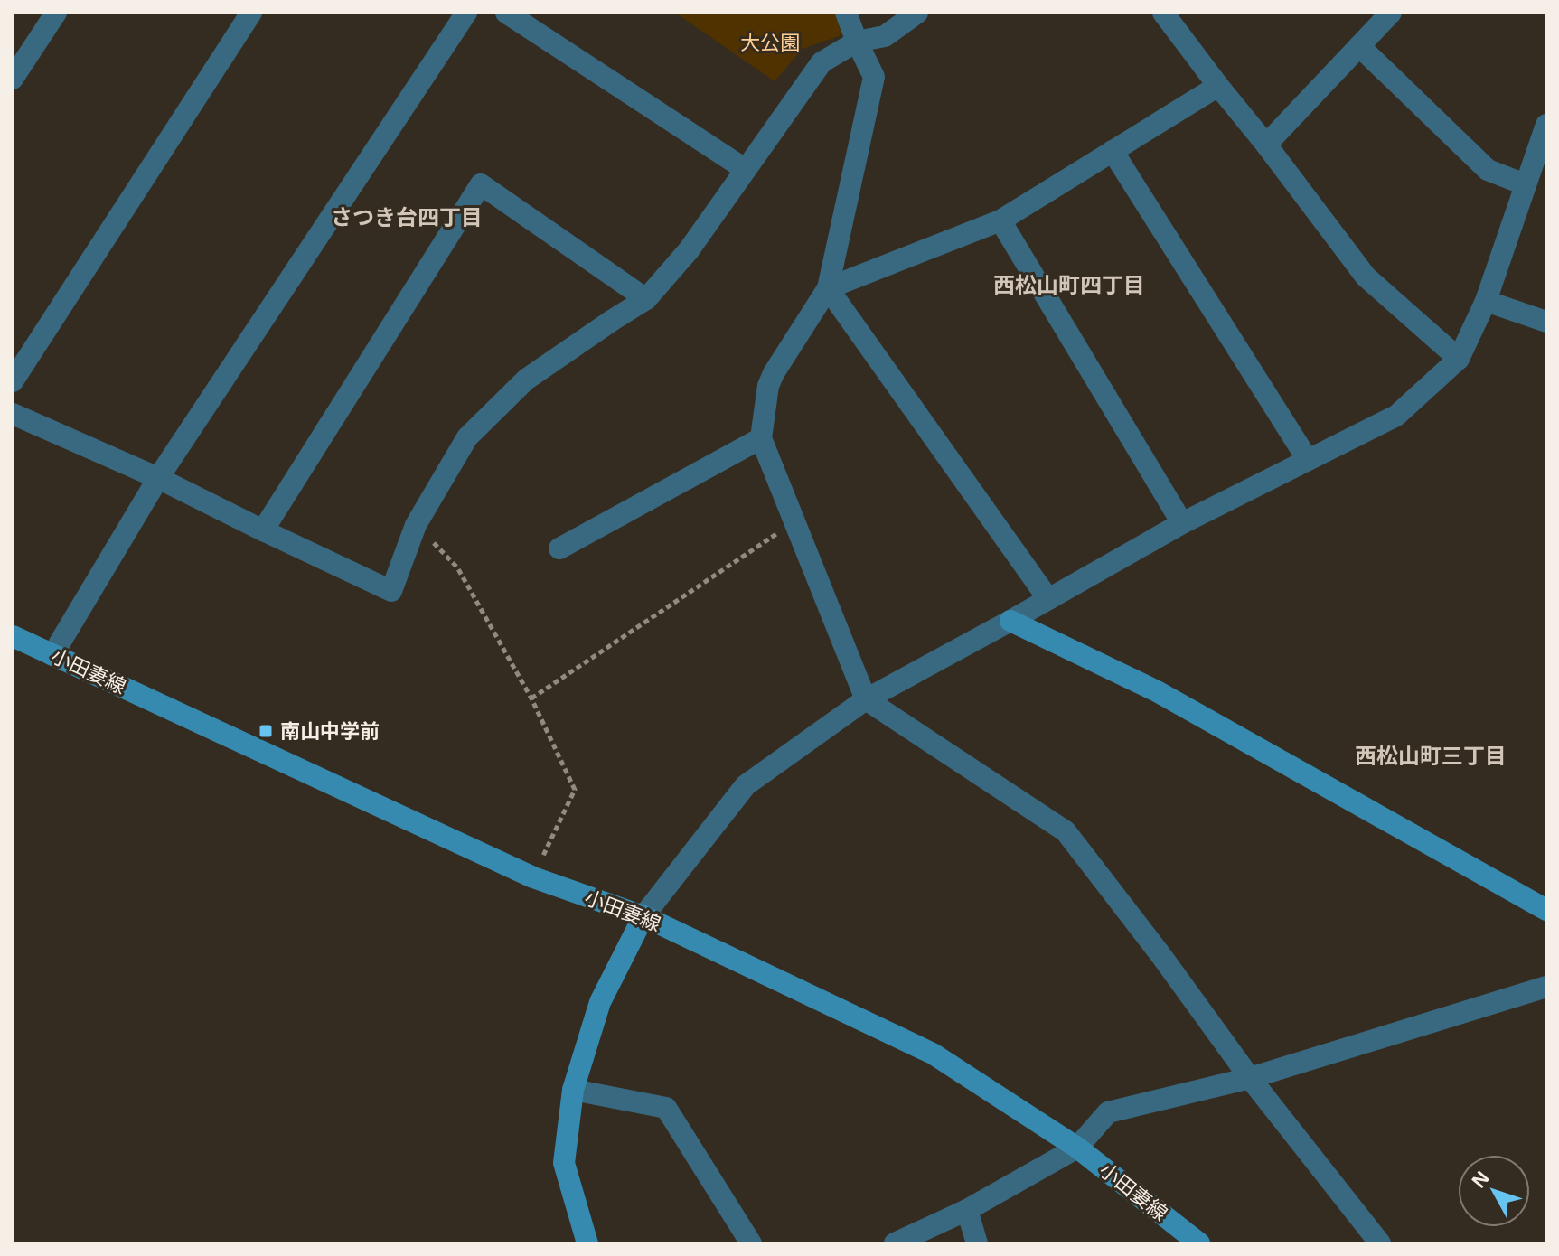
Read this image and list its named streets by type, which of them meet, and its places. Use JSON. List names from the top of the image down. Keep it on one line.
{"streets":{"street":["小田妻線"]},"districts":["さつき台四丁目","西松山町四丁目","西松山町三丁目"],"parks":["大公園"],"places":{"transit":["南山中学前"]},"north":"top left"}
